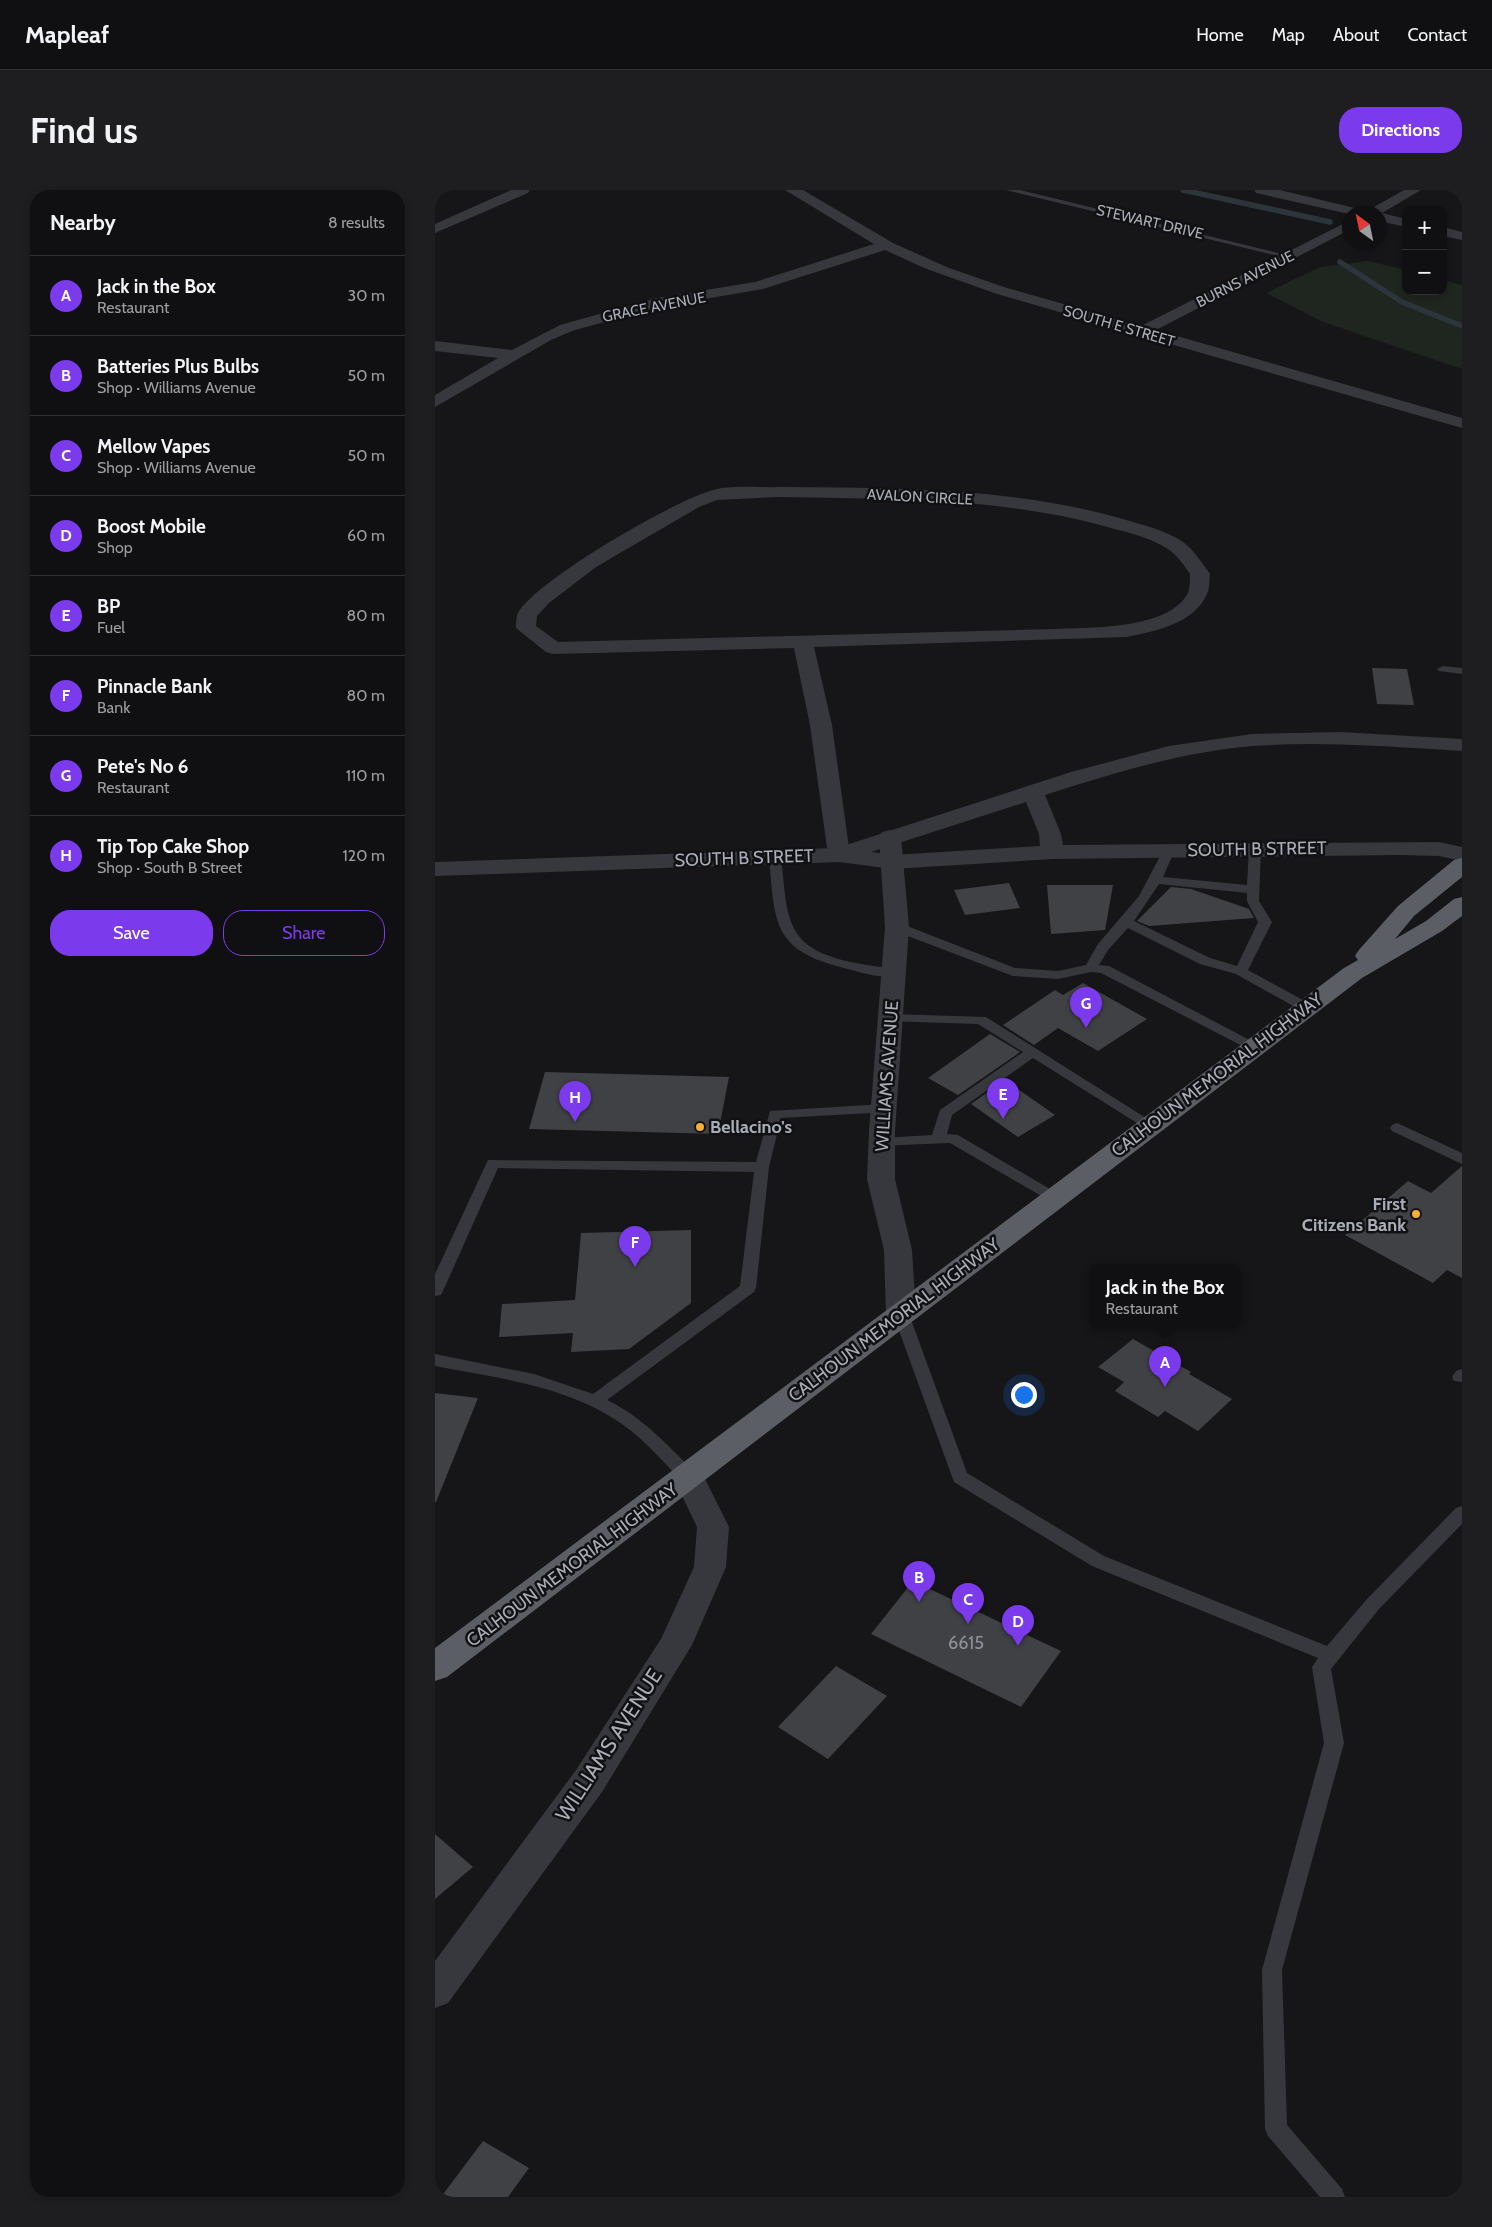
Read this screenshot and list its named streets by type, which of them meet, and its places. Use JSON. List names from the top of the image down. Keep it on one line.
{"streets":{"highway":["CALHOUN MEMORIAL HIGHWAY"],"street":["BURNS AVENUE","GRACE AVENUE","SOUTH E STREET","AVALON CIRCLE","SOUTH B STREET","WILLIAMS AVENUE"],"lane":["STEWART DRIVE"]},"crossings":[["STEWART DRIVE","BURNS AVENUE"],["BURNS AVENUE","SOUTH E STREET"],["GRACE AVENUE","SOUTH E STREET"],["SOUTH B STREET","WILLIAMS AVENUE"],["CALHOUN MEMORIAL HIGHWAY","WILLIAMS AVENUE"]],"places":["Bellacino's","First Citizens Bank"],"house_numbers":["6615"],"north":"top left","page":{"header":"Mapleaf","nav":["Home","Map","About","Contact"],"buttons":["Directions",["Save","Share"]],"title":"Find us","heading":["Nearby","8 results"],"map_buttons":["+","−"],"list":[{"mark":"A","name":"Jack in the Box","note":"Restaurant","value":"30 m"},{"mark":"B","name":"Batteries Plus Bulbs","note":"Shop · Williams Avenue","value":"50 m"},{"mark":"C","name":"Mellow Vapes","note":"Shop · Williams Avenue","value":"50 m"},{"mark":"D","name":"Boost Mobile","note":"Shop","value":"60 m"},{"mark":"E","name":"BP","note":"Fuel","value":"80 m"},{"mark":"F","name":"Pinnacle Bank","note":"Bank","value":"80 m"},{"mark":"G","name":"Pete's No 6","note":"Restaurant","value":"110 m"},{"mark":"H","name":"Tip Top Cake Shop","note":"Shop · South B Street","value":"120 m"}],"pins":["G","E","H","F","A","B","C","D"],"popup":["Jack in the Box","Restaurant"]}}
